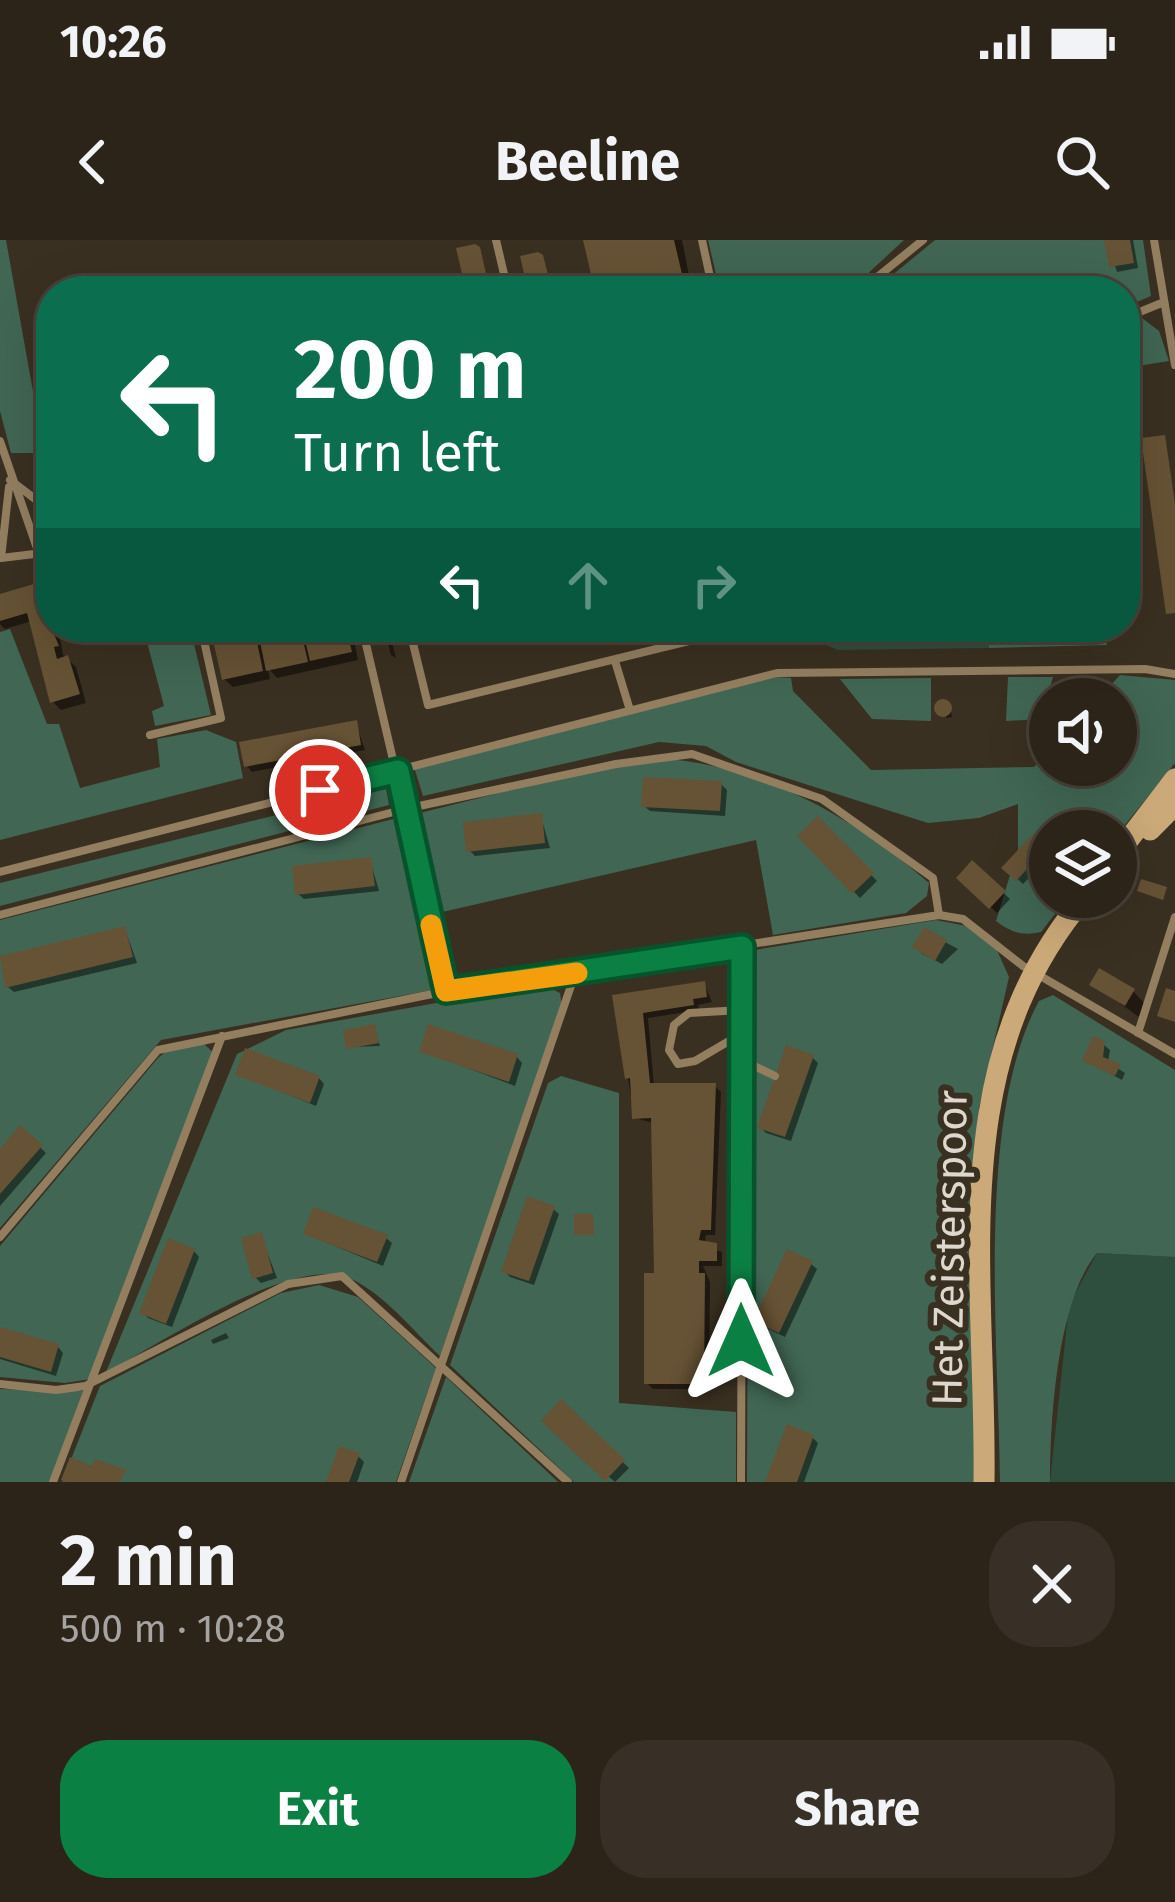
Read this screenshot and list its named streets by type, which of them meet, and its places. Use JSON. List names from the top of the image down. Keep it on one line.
{"streets":{"street":["Het Zeisterspoor"]},"page":{"status":"10:26","header":"Beeline","turn":["200 m","Turn left"],"heading":["2 min","500 m · 10:28"],"buttons":["Exit","Share"]}}
